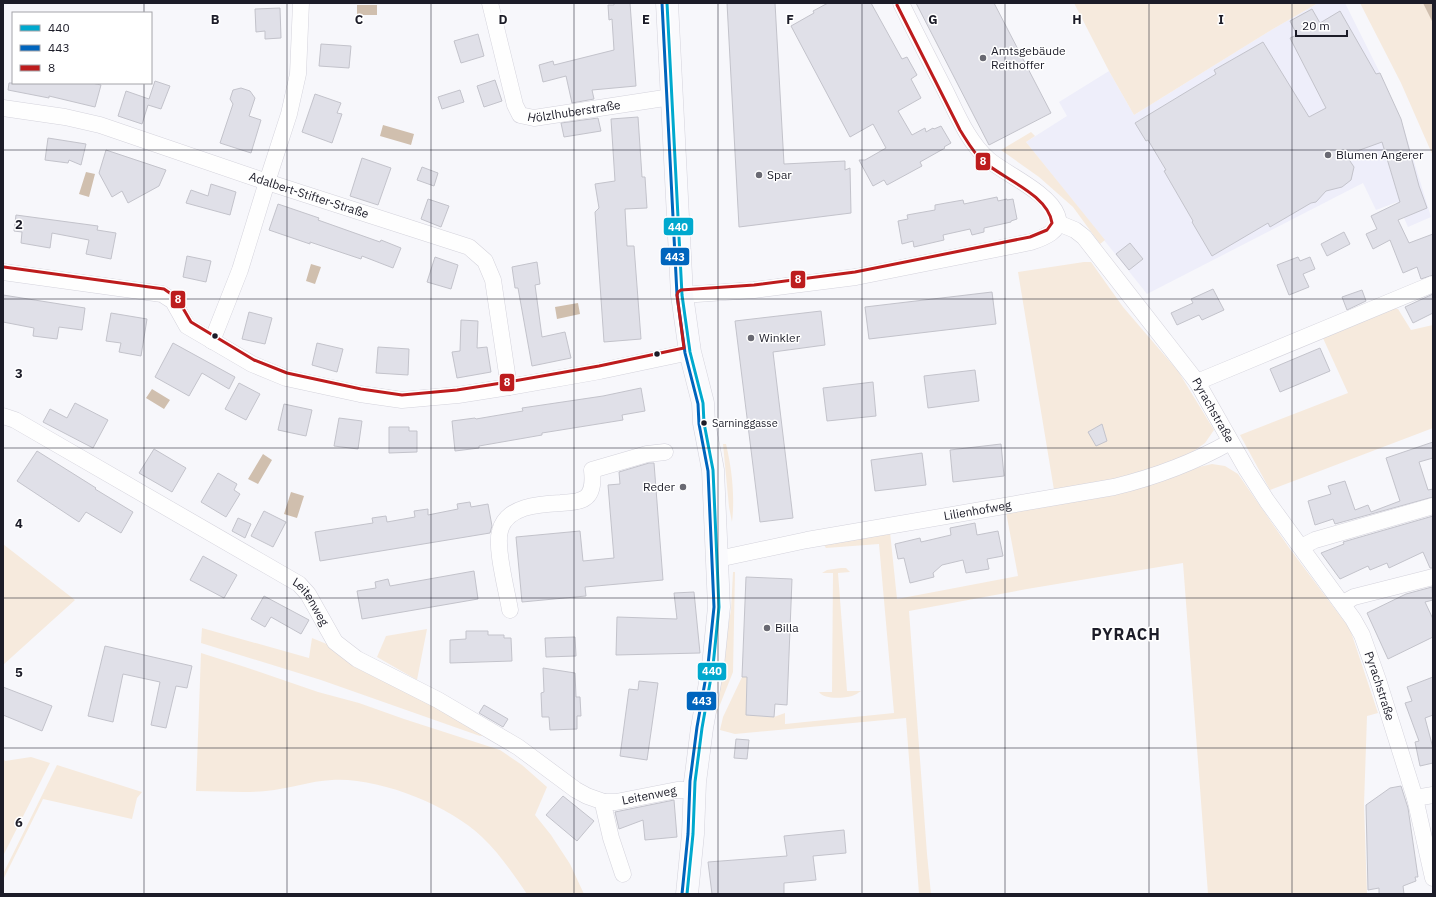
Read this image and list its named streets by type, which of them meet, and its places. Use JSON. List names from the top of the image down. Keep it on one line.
{"streets":{"street":["Hölzlhuberstraße","Adalbert-Stifter-Straße","Pyrachstraße","Lilienhofweg","Leitenweg"]},"crossings":[["Pyrachstraße","Lilienhofweg"]],"districts":["PYRACH"],"places":["Amtsgebäude Reithoffer","Blumen Angerer","Spar","Winkler","Sarninggasse","Reder","Billa"],"lines":["transit line 440","transit line 443","transit line 8"],"legend":["440","443","8"],"scale_bar":"20 m","grid":{"columns":["B","C","D","E","F","G","H","I"],"rows":["2","3","4","5","6"]}}
